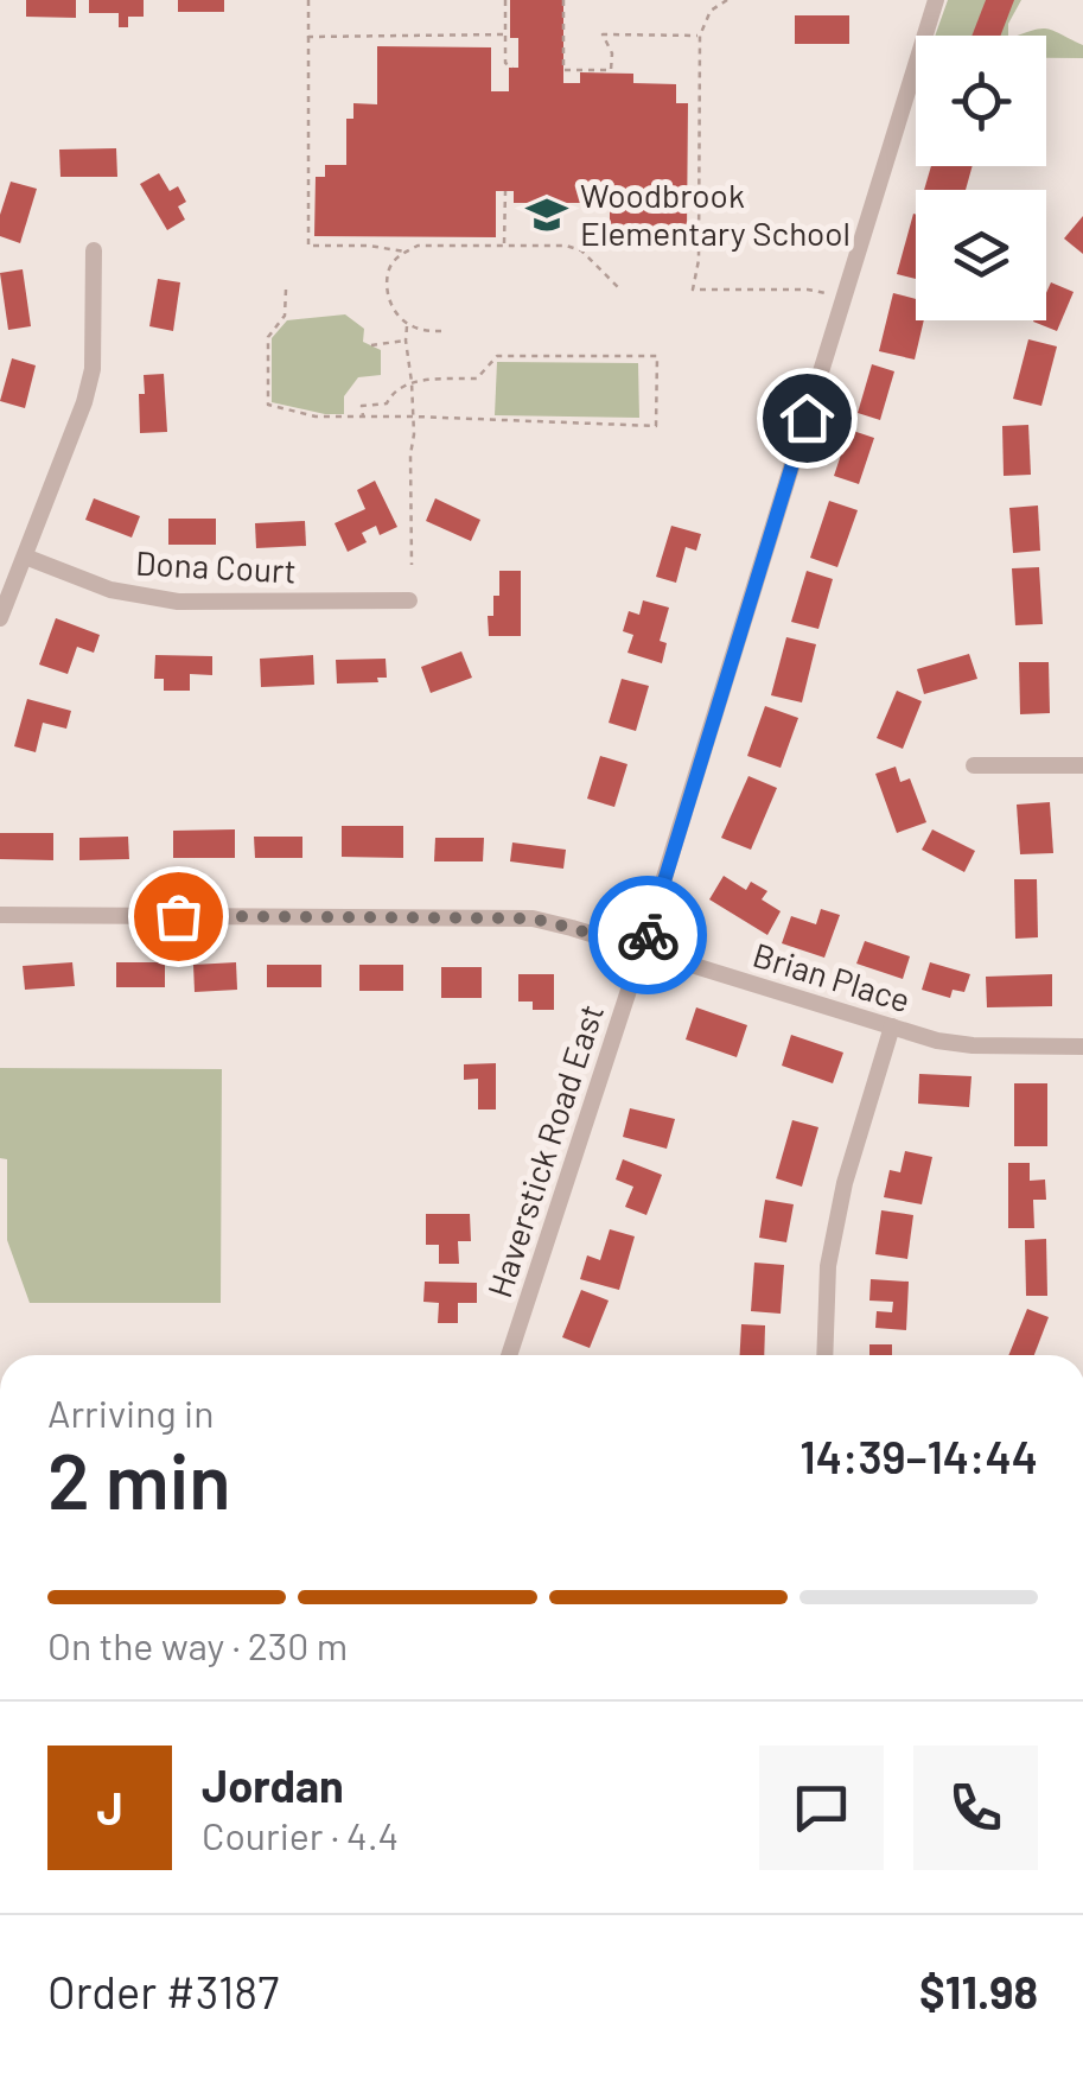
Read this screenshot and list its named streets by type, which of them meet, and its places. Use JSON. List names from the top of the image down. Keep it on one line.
{"streets":{"street":["Dona Court","Brian Place","Haverstick Road East"]},"crossings":[["Brian Place","Haverstick Road East"]],"places":{"school or university":["Woodbrook Elementary School"]},"page":{"heading":["2 min","Arriving in","14:39–14:44"],"panel":["Jordan","Courier · 4.4","Order #3187","$11.98"],"bar":"On the way · 230 m","round":"J"}}
